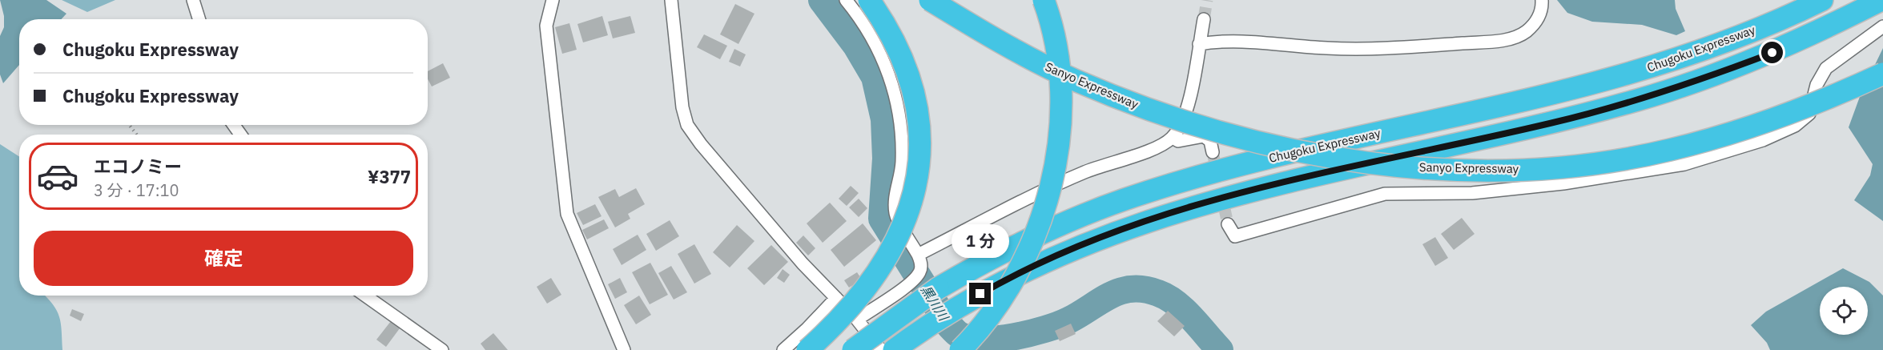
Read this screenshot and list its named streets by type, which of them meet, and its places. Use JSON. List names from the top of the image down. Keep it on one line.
{"streets":{"highway":["Chugoku Expressway","Sanyo Expressway"]},"water":["黒川川"],"page":{"banner":["Chugoku Expressway","Chugoku Expressway"],"list":[{"name":"エコノミー","note":"3 分 · 17:10","value":"¥377"}],"buttons":"確定","bubble":"1 分"}}
